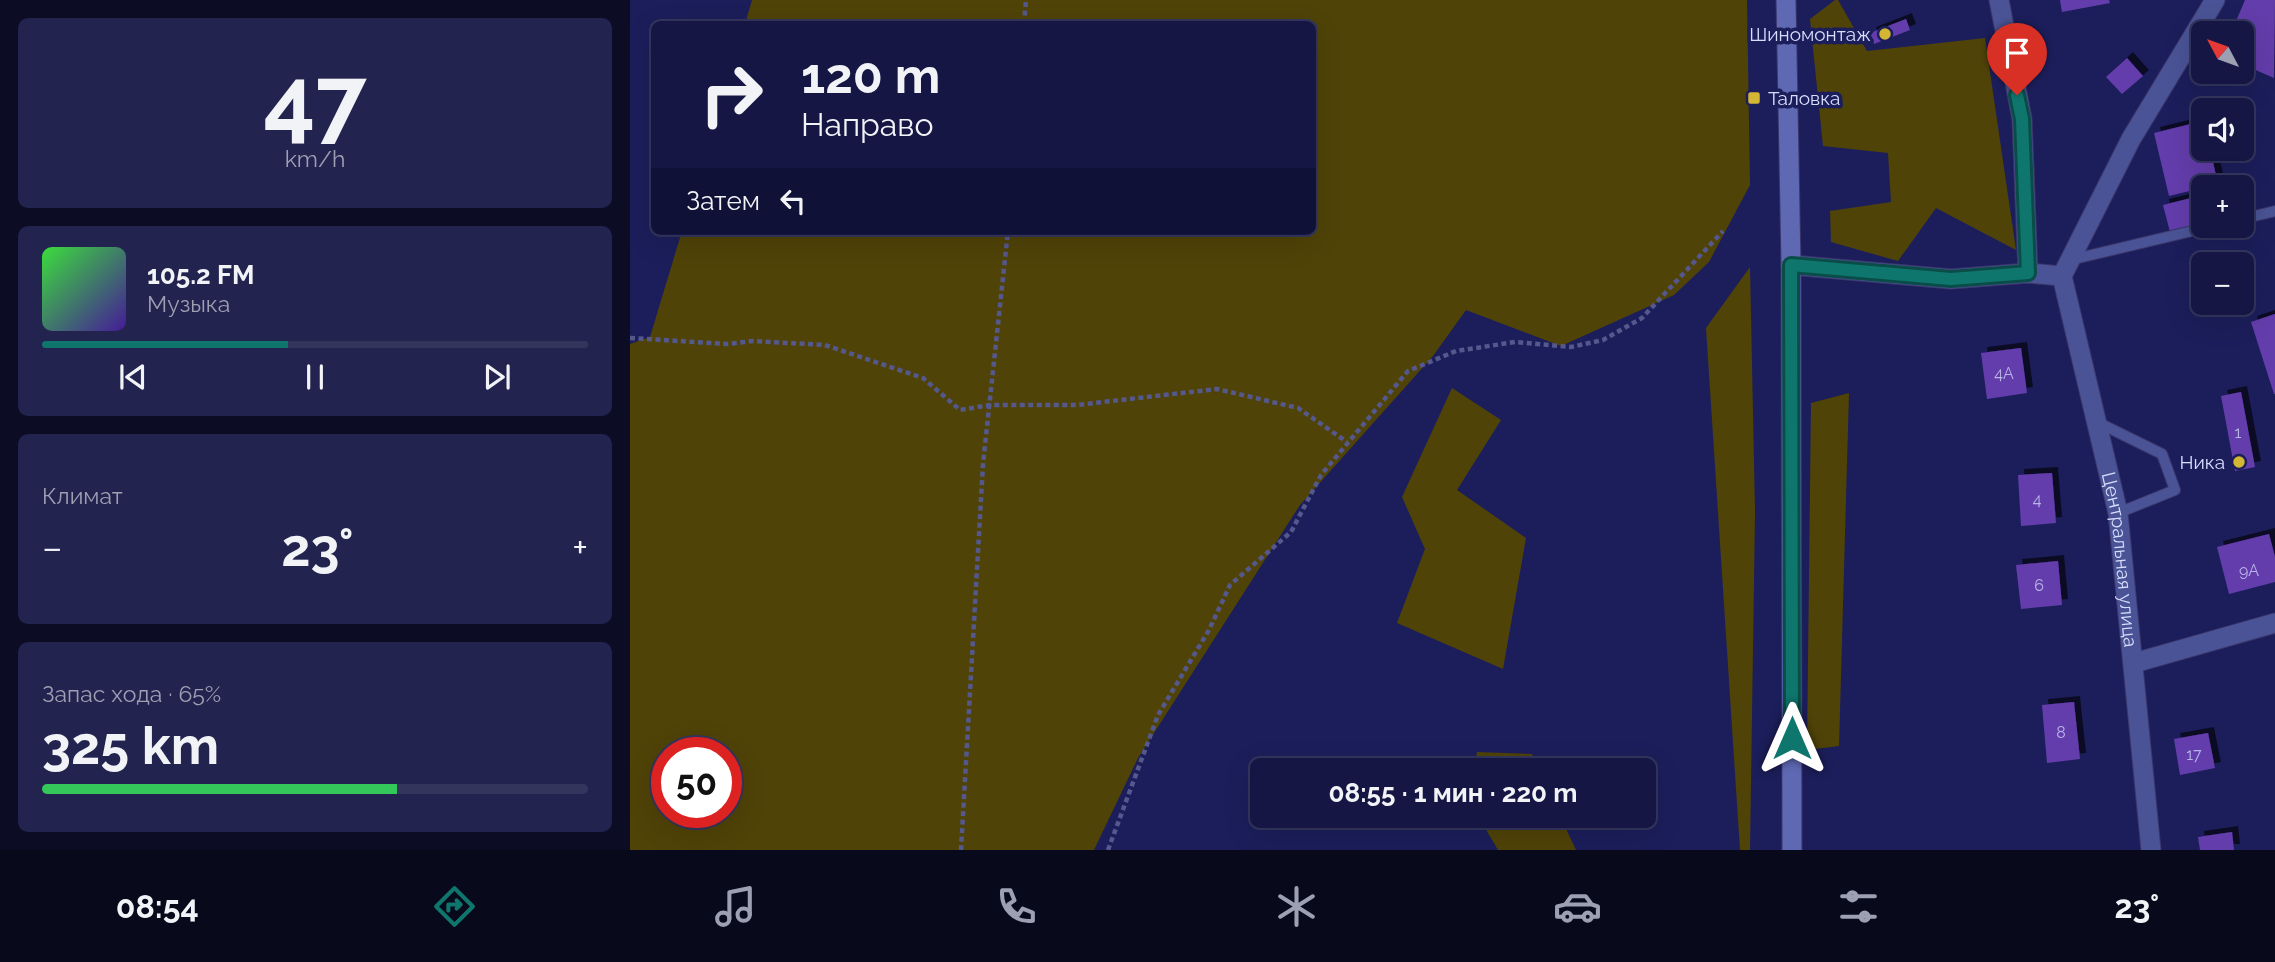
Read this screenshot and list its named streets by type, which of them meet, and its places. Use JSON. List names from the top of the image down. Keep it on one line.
{"streets":{"street":["Центральная улица"]},"places":{"other":["Шиномонтаж","Ника"],"transit":["Таловка"]},"house_numbers":["4А","1","4","9А","6","8","17"],"north":"top left","page":{"tile":[["47","km/h"],"Климат",["Запас хода · 65%","325 km"]],"map_buttons":["+","−"],"turn":["120 m","Направо"],"then":"Затем","song":["105.2 FM","Музыка"],"heat":["−","23°","+"],"limit":"50","trip":"08:55 · 1 мин · 220 m","tabs":["08:54","23°"]}}
